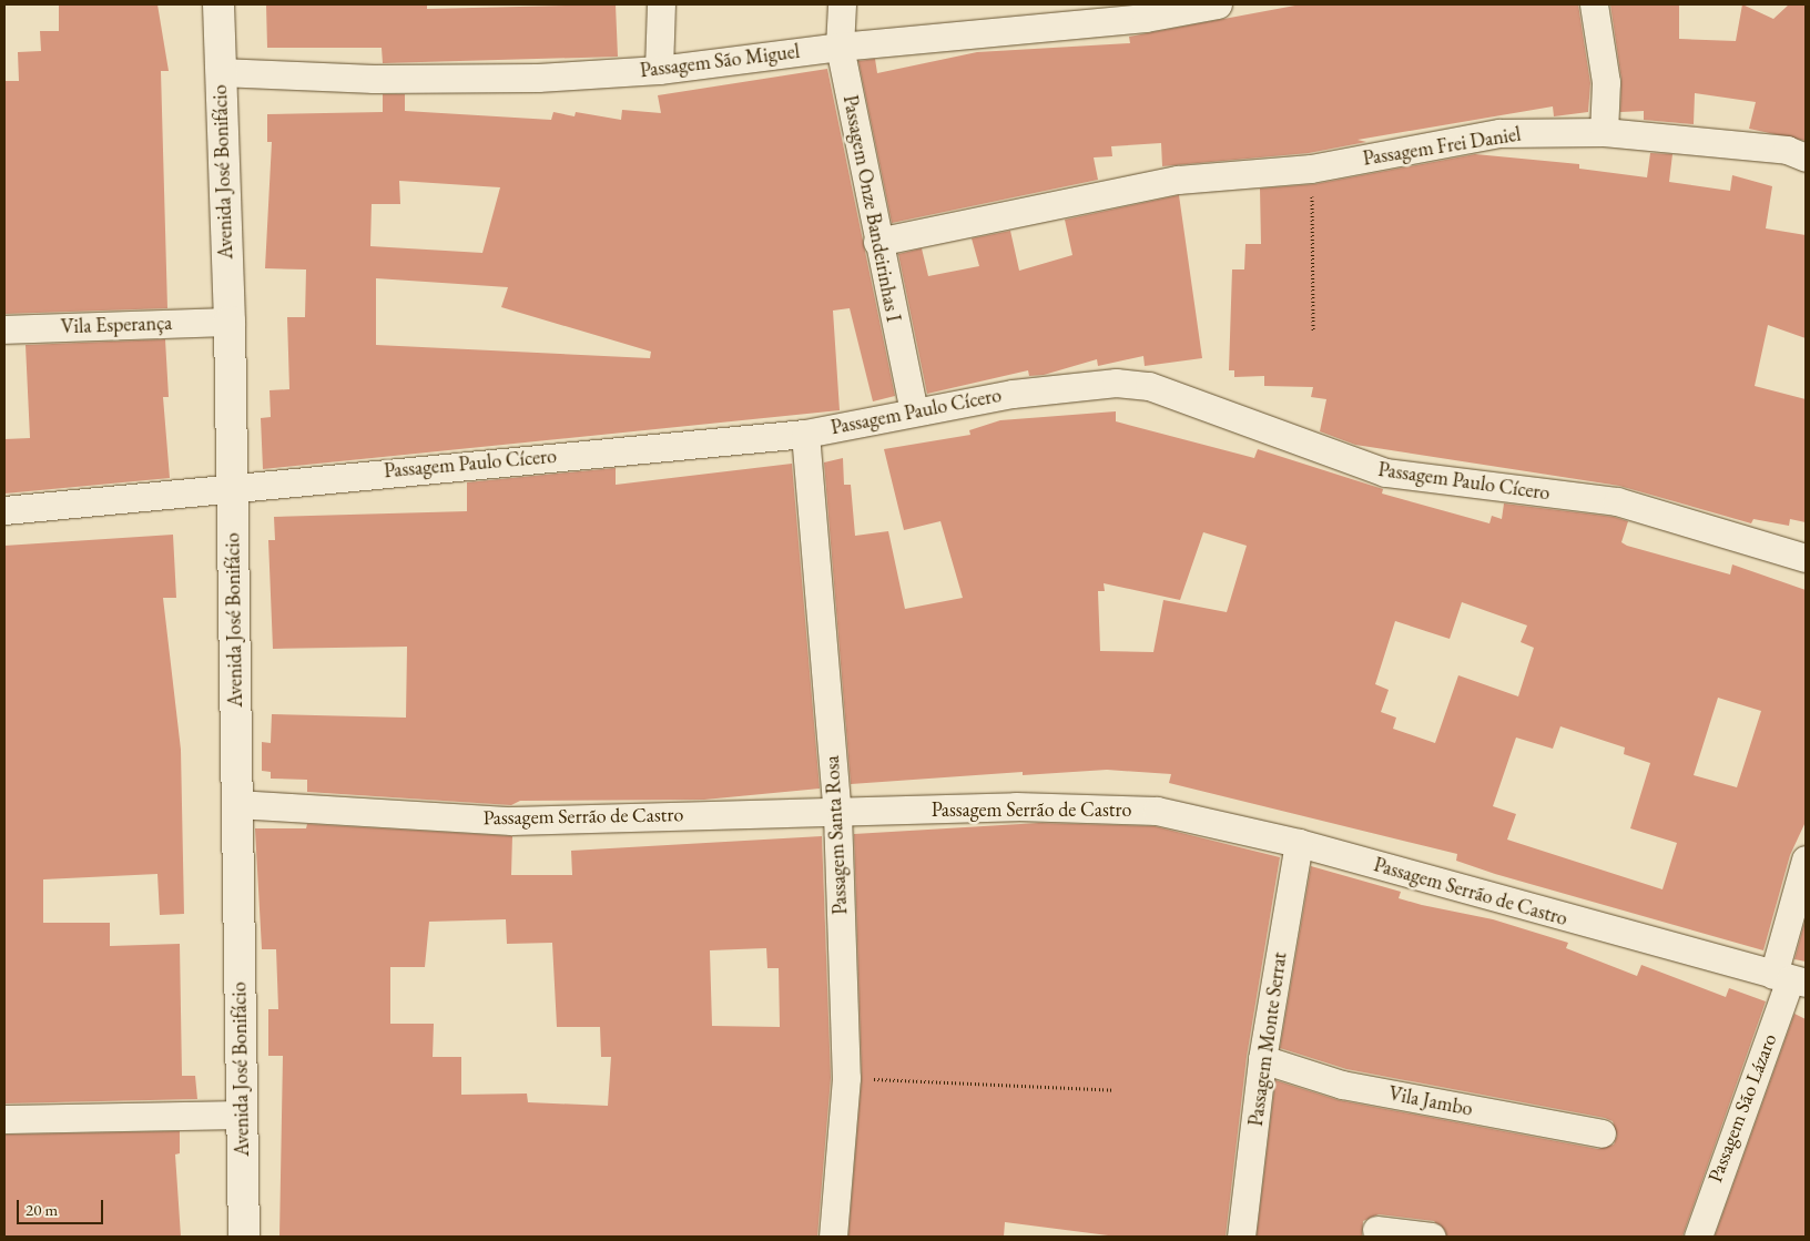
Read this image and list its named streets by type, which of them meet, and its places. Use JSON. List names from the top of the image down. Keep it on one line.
{"streets":{"main road":["Avenida José Bonifácio"],"street":["Passagem São Miguel","Passagem Frei Daniel","Passagem Onze Bandeirinhas I","Vila Esperança","Passagem Paulo Cícero","Passagem Serrão de Castro","Passagem Santa Rosa","Passagem Monte Serrat","Vila Jambo","Passagem São Lázaro"]},"crossings":[["Passagem São Miguel","Avenida José Bonifácio"],["Passagem São Miguel","Passagem Onze Bandeirinhas I"],["Passagem Frei Daniel","Passagem Onze Bandeirinhas I"],["Avenida José Bonifácio","Vila Esperança"],["Avenida José Bonifácio","Passagem Paulo Cícero"],["Avenida José Bonifácio","Passagem Serrão de Castro"],["Passagem Onze Bandeirinhas I","Passagem Paulo Cícero"],["Passagem Paulo Cícero","Passagem Santa Rosa"],["Passagem Serrão de Castro","Passagem Santa Rosa"],["Passagem Serrão de Castro","Passagem Monte Serrat"],["Passagem Serrão de Castro","Passagem São Lázaro"],["Passagem Monte Serrat","Vila Jambo"]],"scale_bar":"20 m"}
